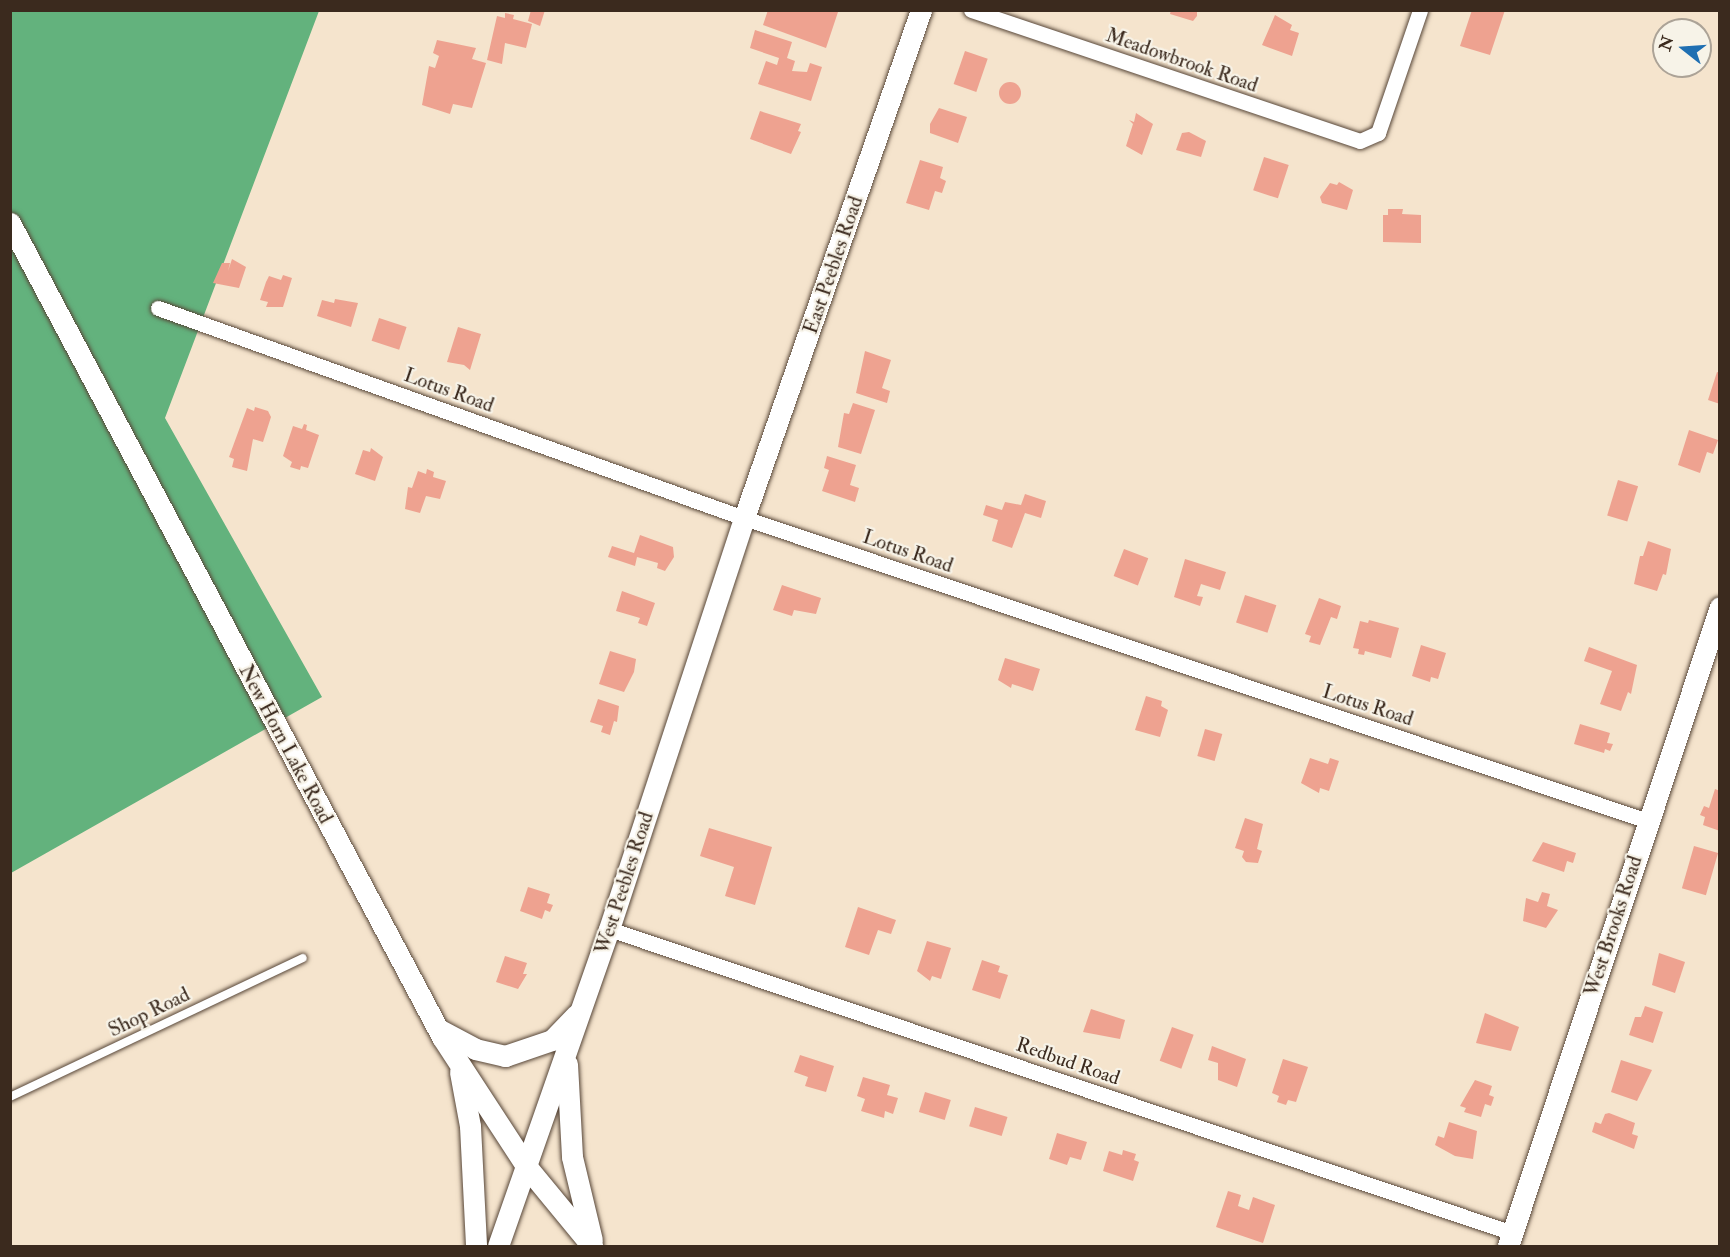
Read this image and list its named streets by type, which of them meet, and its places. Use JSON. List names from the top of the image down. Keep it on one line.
{"streets":{"main road":["East Peebles Road","New Horn Lake Road","West Peebles Road","West Brooks Road"],"street":["Meadowbrook Road","Lotus Road","Redbud Road"],"lane":["Shop Road"]},"crossings":[["East Peebles Road","Lotus Road"],["East Peebles Road","West Peebles Road"],["Lotus Road","West Peebles Road"],["Lotus Road","West Brooks Road"],["New Horn Lake Road","West Peebles Road"],["West Peebles Road","Redbud Road"],["West Brooks Road","Redbud Road"]],"north":"left"}
